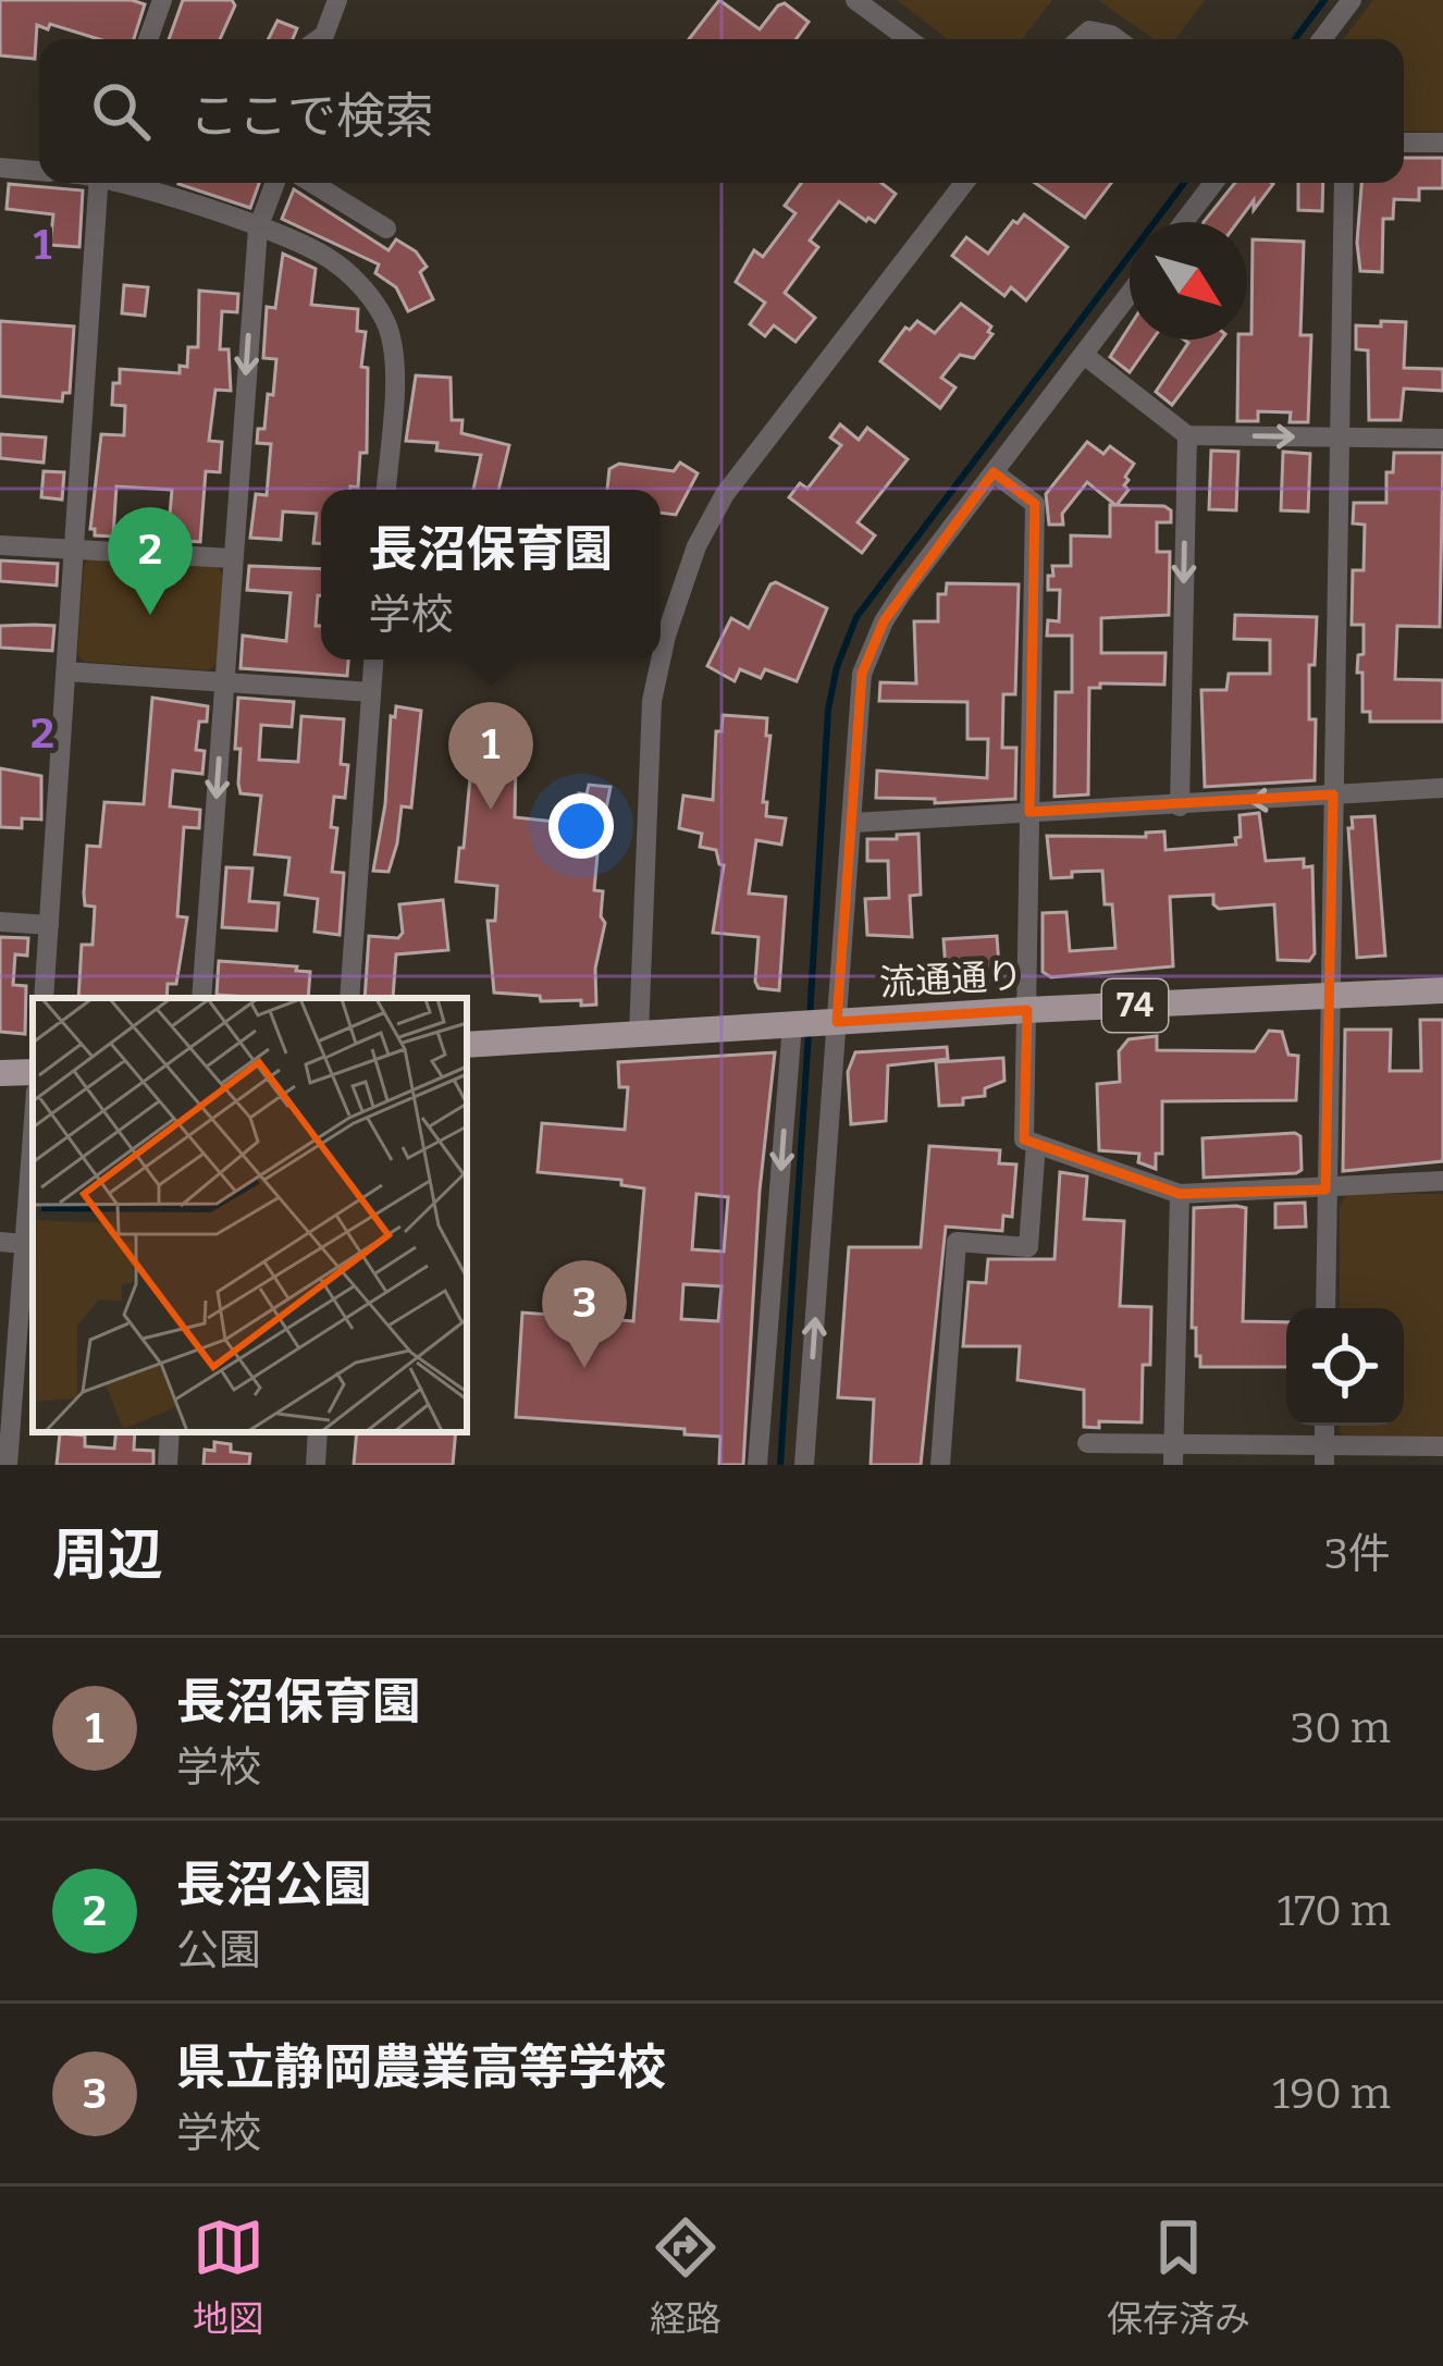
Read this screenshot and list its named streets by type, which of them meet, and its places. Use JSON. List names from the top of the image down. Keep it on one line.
{"streets":{"main road":["流通通り","74"]},"north":"bottom right","page":{"search":"ここで検索","popup":["長沼保育園","学校"],"pins":["2","1","3"],"heading":["周辺","3件"],"list":[{"mark":"1","name":"長沼保育園","note":"学校","value":"30 m"},{"mark":"2","name":"長沼公園","note":"公園","value":"170 m"},{"mark":"3","name":"県立静岡農業高等学校","note":"学校","value":"190 m"}],"nav":["地図","経路","保存済み"]},"grid":{"rows":["1","2"]}}
